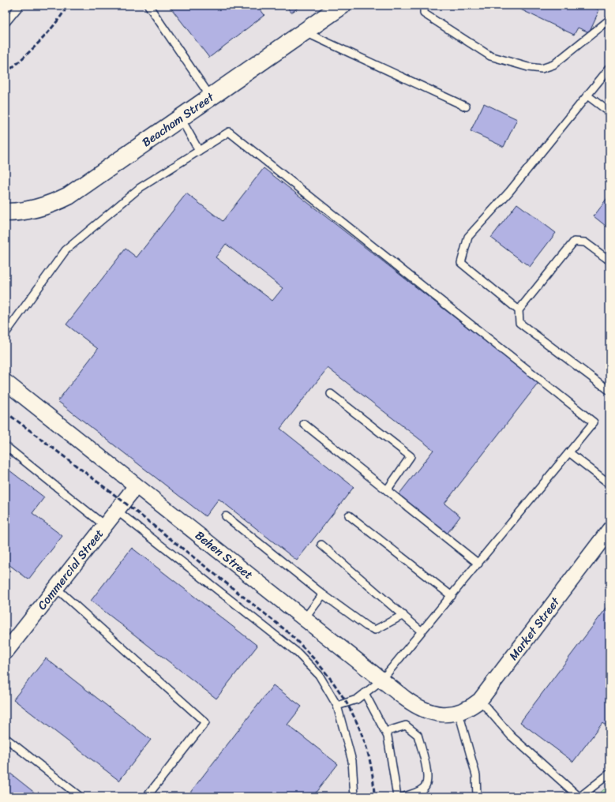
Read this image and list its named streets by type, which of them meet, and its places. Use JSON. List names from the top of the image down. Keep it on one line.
{"streets":{"main road":["Beacham Street"],"street":["Behen Street","Commercial Street","Market Street"]},"crossings":[["Behen Street","Commercial Street"],["Behen Street","Market Street"]]}
